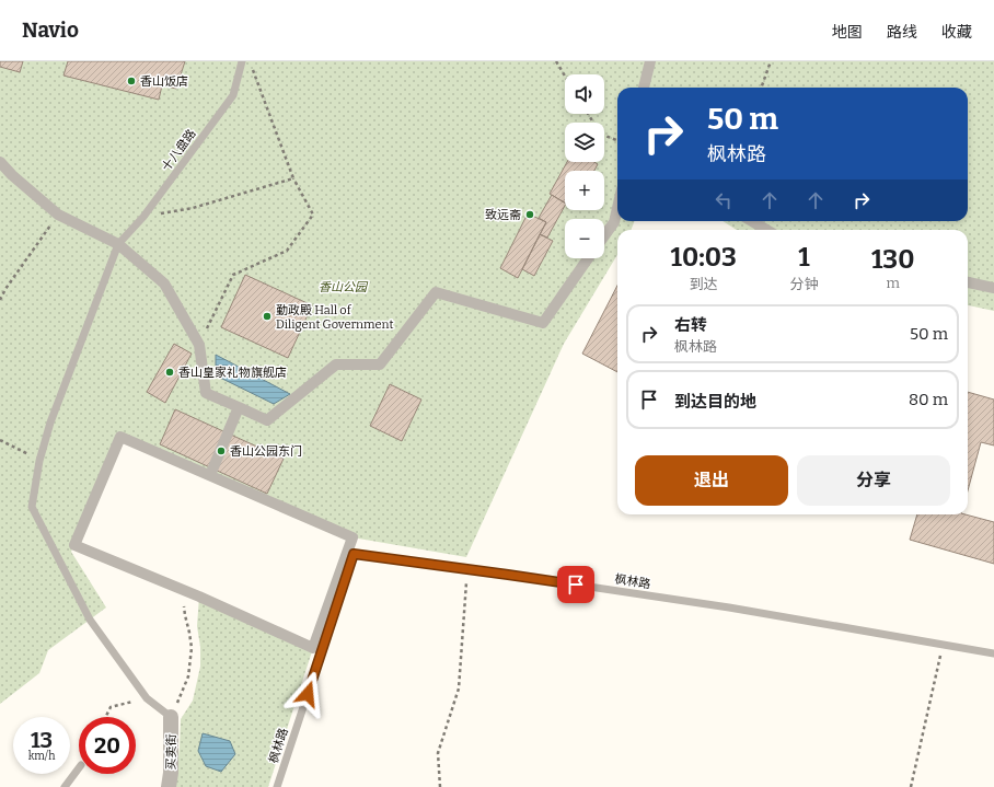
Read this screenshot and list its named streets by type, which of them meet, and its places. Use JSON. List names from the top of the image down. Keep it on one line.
{"streets":{"street":["买卖街"],"lane":["十八盘路","枫林路"]},"parks":["香山公园"],"places":["香山饭店","致远斋","勤政殿 Hall of Diligent Government","香山皇家礼物旗舰店","香山公园东门"],"page":{"header":"Navio","nav":["地图","路线","收藏"],"map_buttons":["+","−"],"turn":["50 m","枫林路"],"eta":["10:03","到达","1","分钟","130","m"],"list":[{"name":"右转","note":"枫林路","value":"50 m"},{"name":"到达目的地","value":"80 m"}],"buttons":["退出","分享"],"speed":"13 km/h","limit":"20"}}
